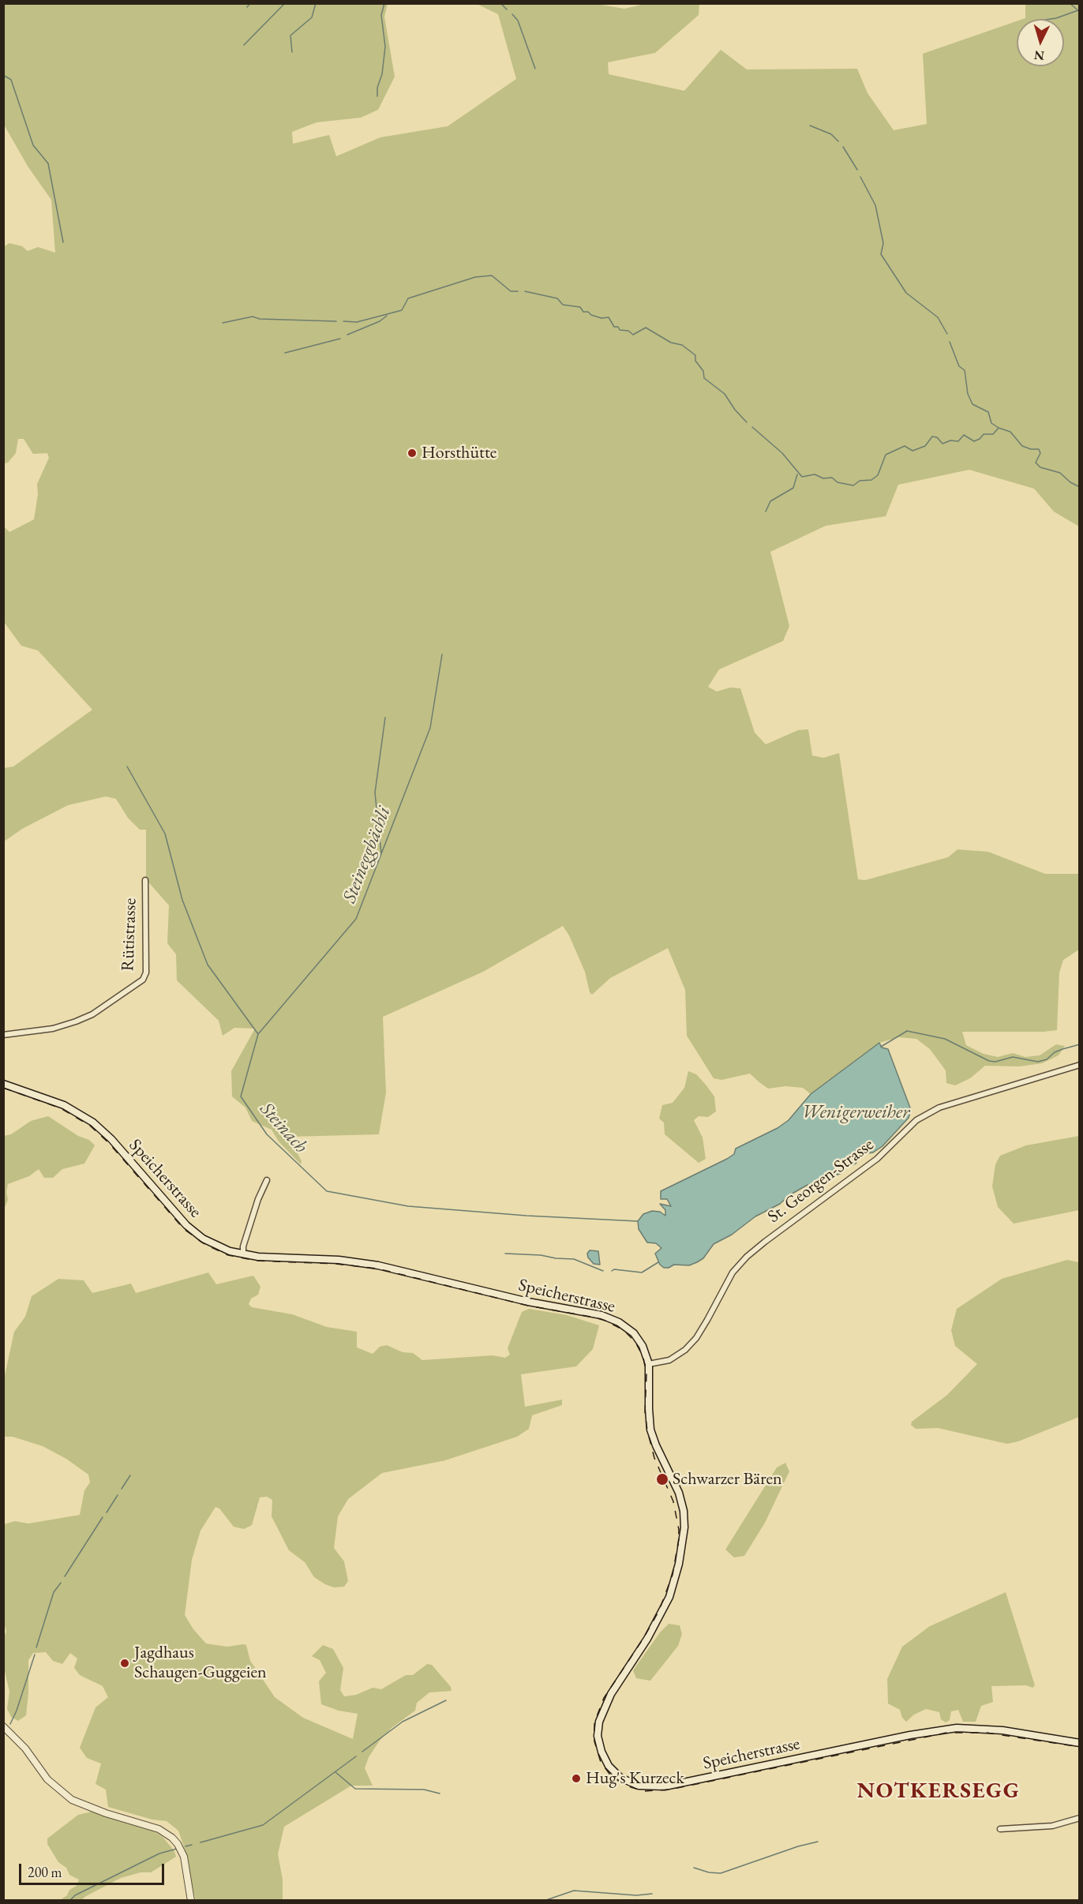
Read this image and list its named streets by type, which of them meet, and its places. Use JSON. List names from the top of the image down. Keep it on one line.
{"streets":{"main road":["Speicherstrasse"],"street":["Rütistrasse","St. Georgen-Strasse"]},"crossings":[["Speicherstrasse","St. Georgen-Strasse"]],"districts":["NOTKERSEGG"],"water":["Steineggbächli","Wenigerweiher","Steinach"],"places":["Horsthütte","Schwarzer Bären","Jagdhaus Schaugen-Guggeien","Hug's Kurzeck"],"scale_bar":"200 m","north":"bottom"}
